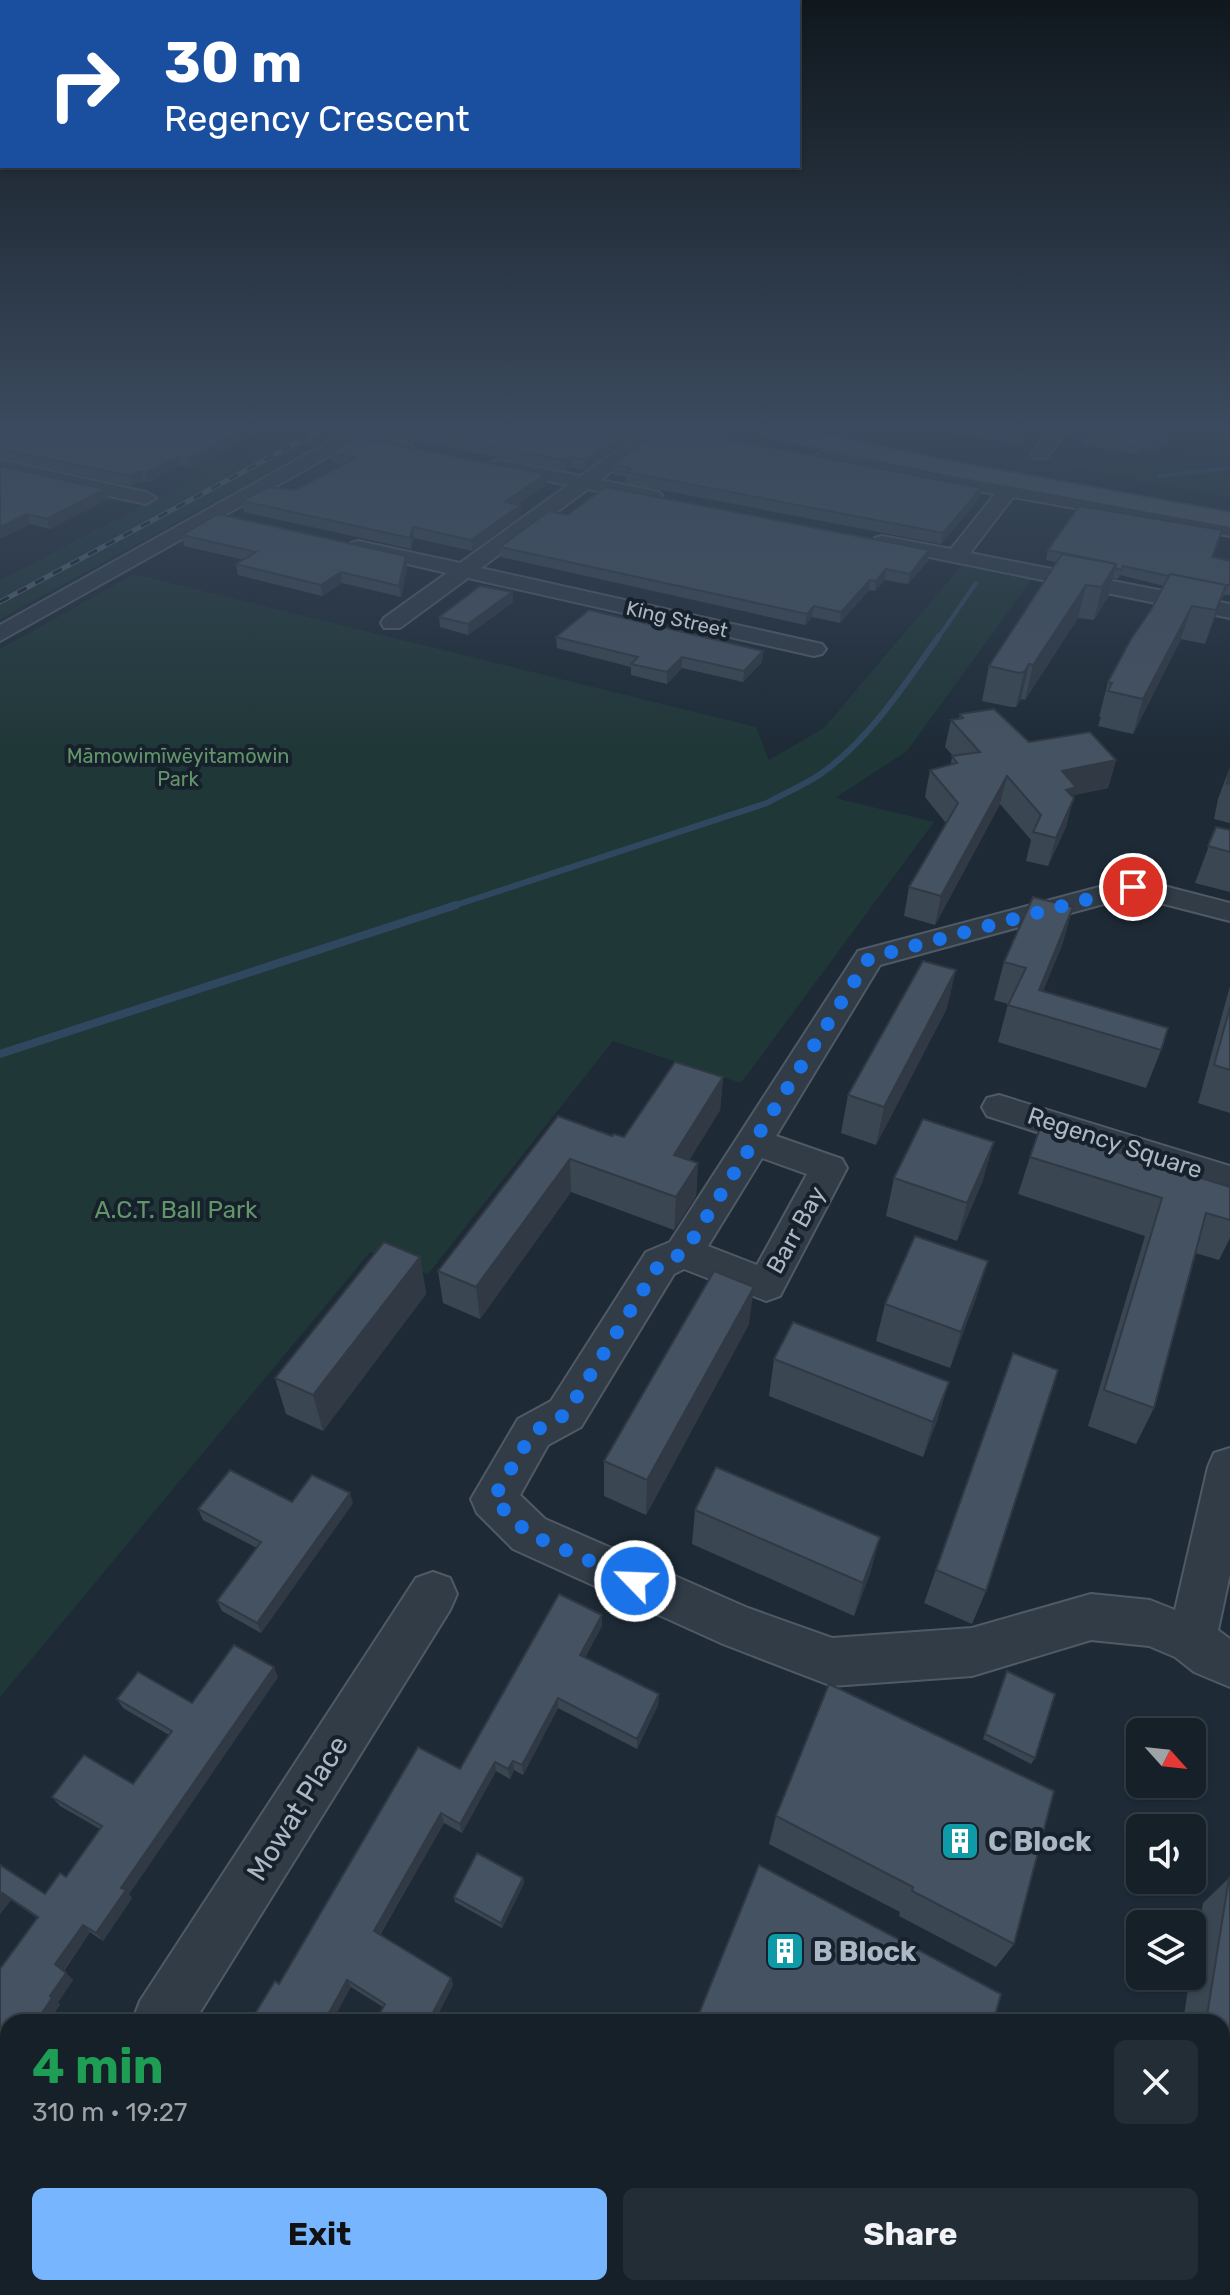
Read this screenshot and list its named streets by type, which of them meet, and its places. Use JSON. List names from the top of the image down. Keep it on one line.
{"streets":{"street":["King Street","Regency Square","Barr Bay","Mowat Place"]},"parks":["Māmowimīwēyitamōwin Park","A.C.T. Ball Park"],"places":{"building":["C Block","B Block"]},"north":"bottom right","page":{"turn":["30 m","Regency Crescent"],"heading":["4 min","310 m · 19:27"],"buttons":["Exit","Share"]}}
